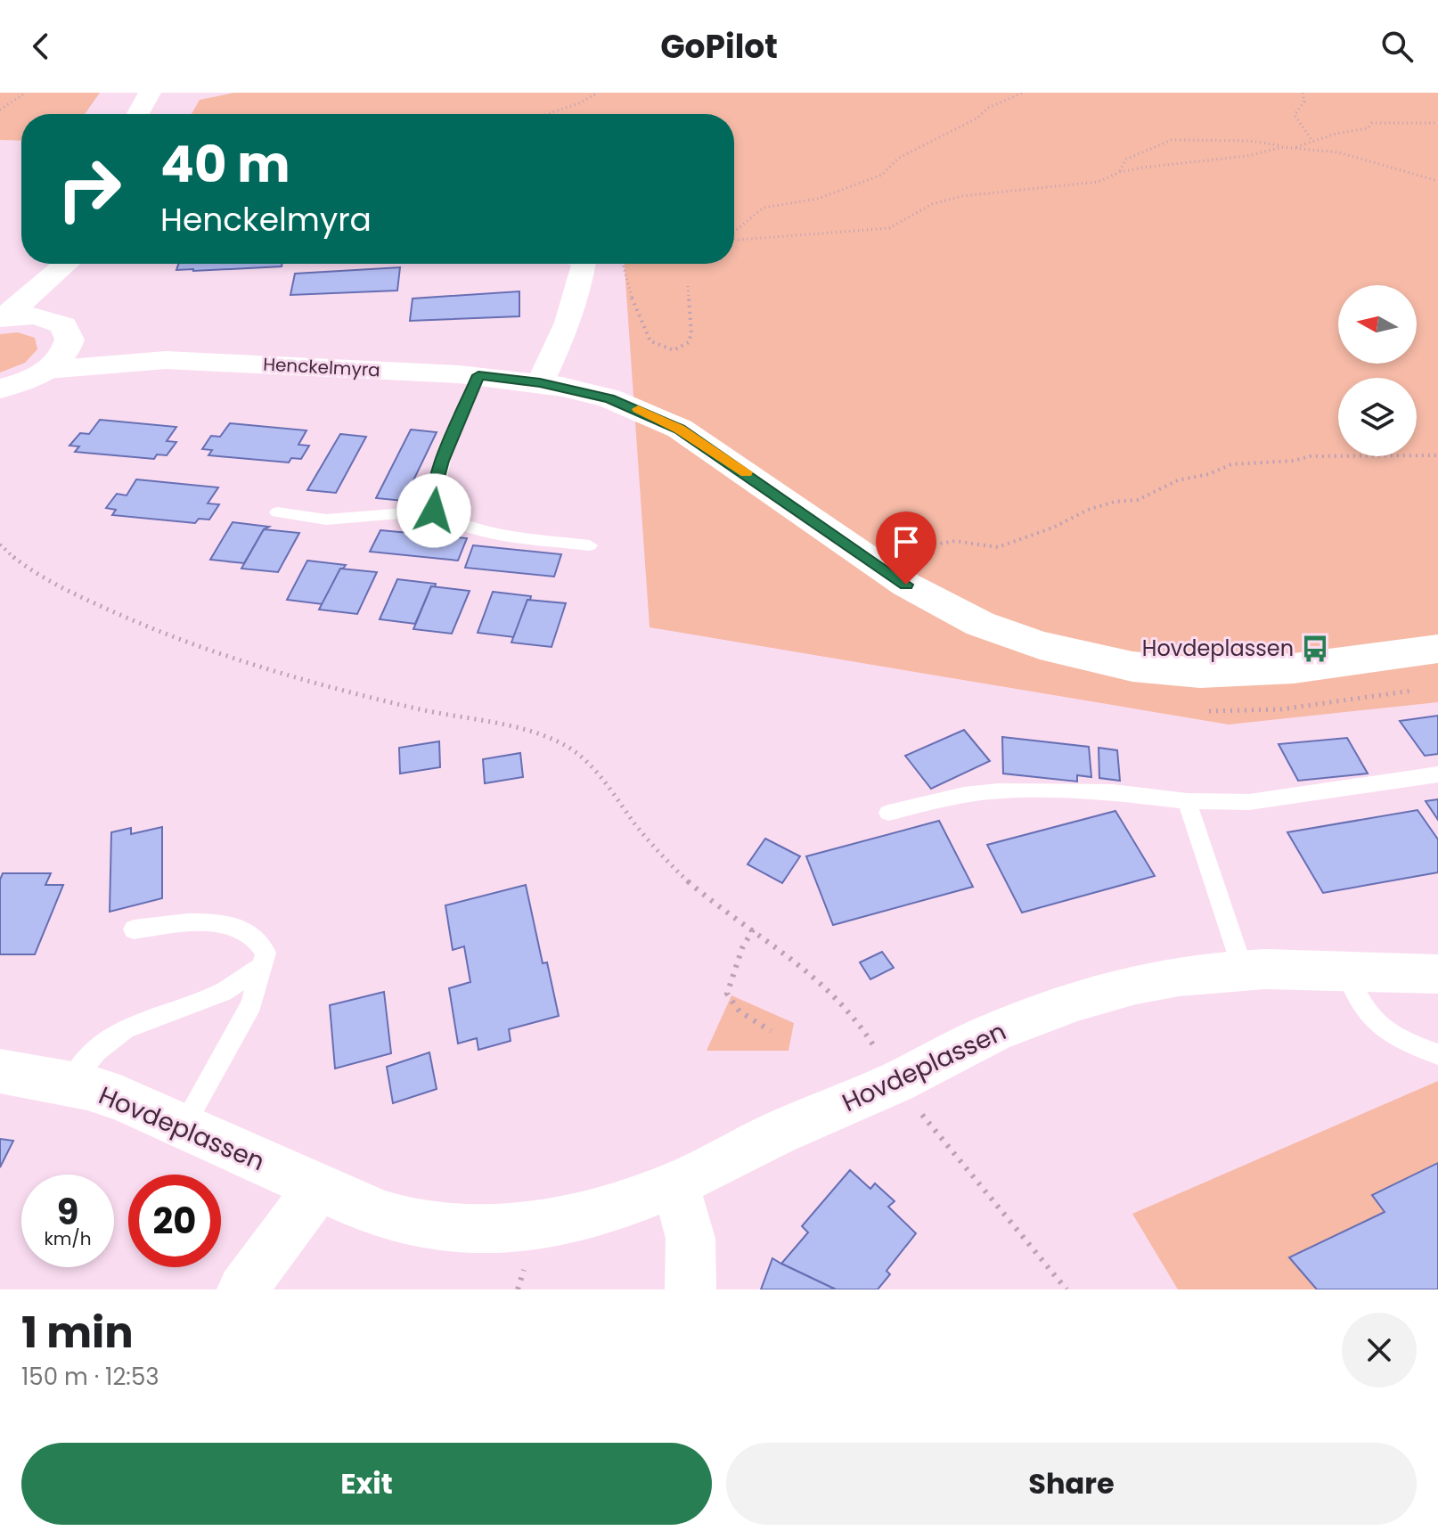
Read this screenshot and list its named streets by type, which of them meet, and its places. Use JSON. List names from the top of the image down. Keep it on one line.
{"streets":{"street":["Henckelmyra","Hovdeplassen"]},"places":{"bus stop":["Hovdeplassen"]},"north":"left","page":{"header":"GoPilot","turn":["40 m","Henckelmyra"],"speed":"9 km/h","limit":"20","heading":["1 min","150 m · 12:53"],"buttons":["Exit","Share"]}}
